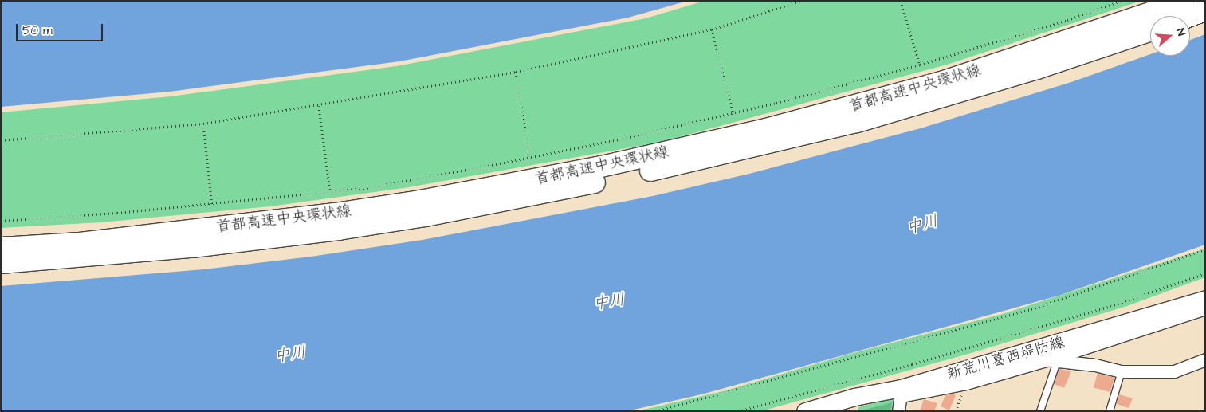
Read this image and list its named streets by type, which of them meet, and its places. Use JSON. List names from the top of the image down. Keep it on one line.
{"streets":{"highway":["首都高速中央環状線"],"main road":["新荒川葛西堤防線"]},"water":["中川"],"scale_bar":"50 m","north":"right"}
